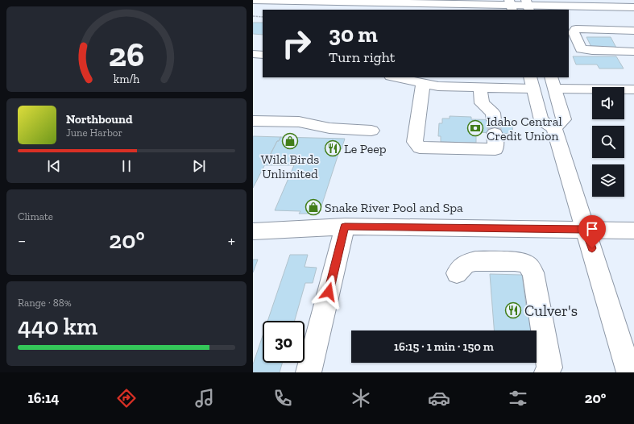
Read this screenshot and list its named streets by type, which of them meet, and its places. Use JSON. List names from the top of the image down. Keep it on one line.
{"places":{"bank":["Idaho Central Credit Union"],"shop":["Wild Birds Unlimited","Snake River Pool and Spa"],"restaurant":["Le Peep","Culver's"]},"page":{"turn":["30 m","Turn right"],"song":["Northbound","June Harbor"],"tile":["Climate",["Range · 88%","440 km"]],"heat":["−","20°","+"],"limit":"30","trip":"16:15 · 1 min · 150 m","tabs":["16:14","20°"],"gauge":["26","km/h"]}}
